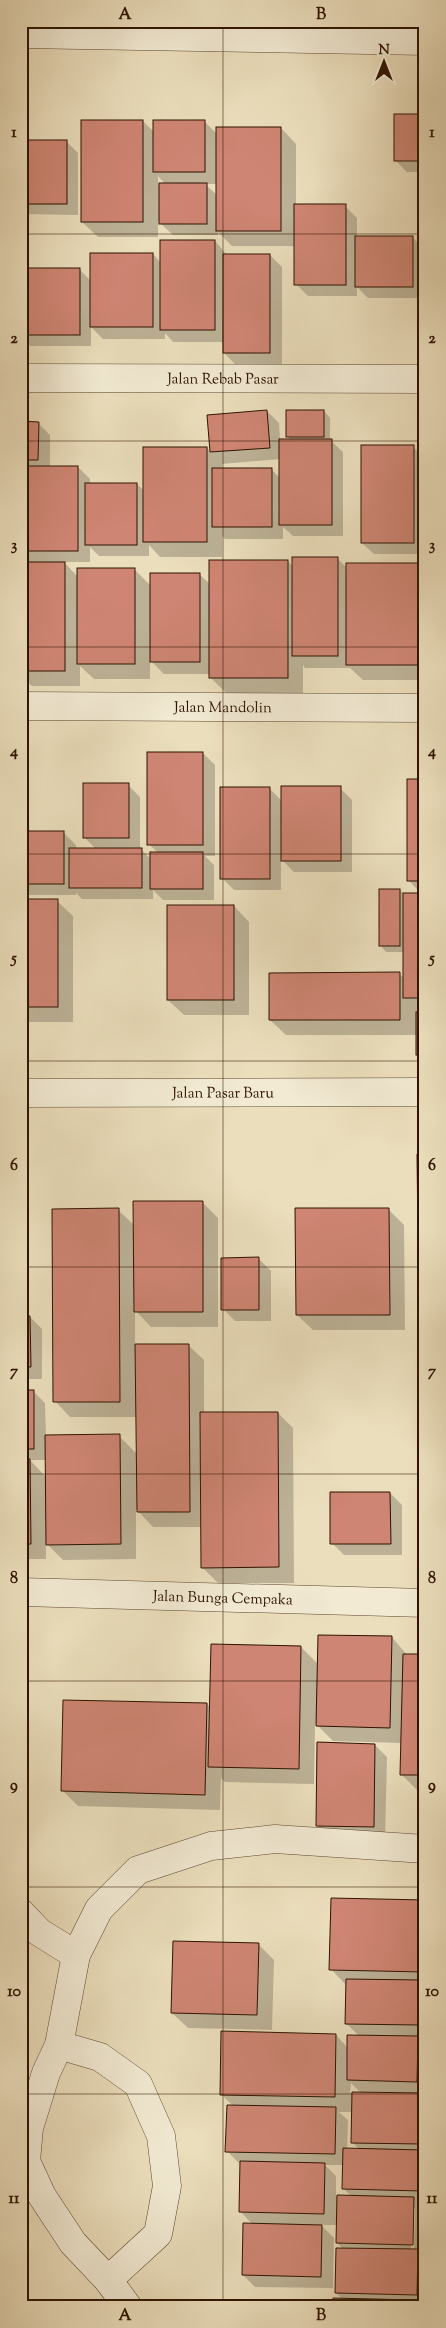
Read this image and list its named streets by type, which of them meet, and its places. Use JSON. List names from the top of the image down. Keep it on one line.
{"streets":{"street":["Jalan Rebab Pasar","Jalan Mandolin","Jalan Pasar Baru","Jalan Bunga Cempaka"]},"north":"top","grid":{"columns":["A","B"],"rows":["1","2","3","4","5","6","7","8","9","10","11"]}}
